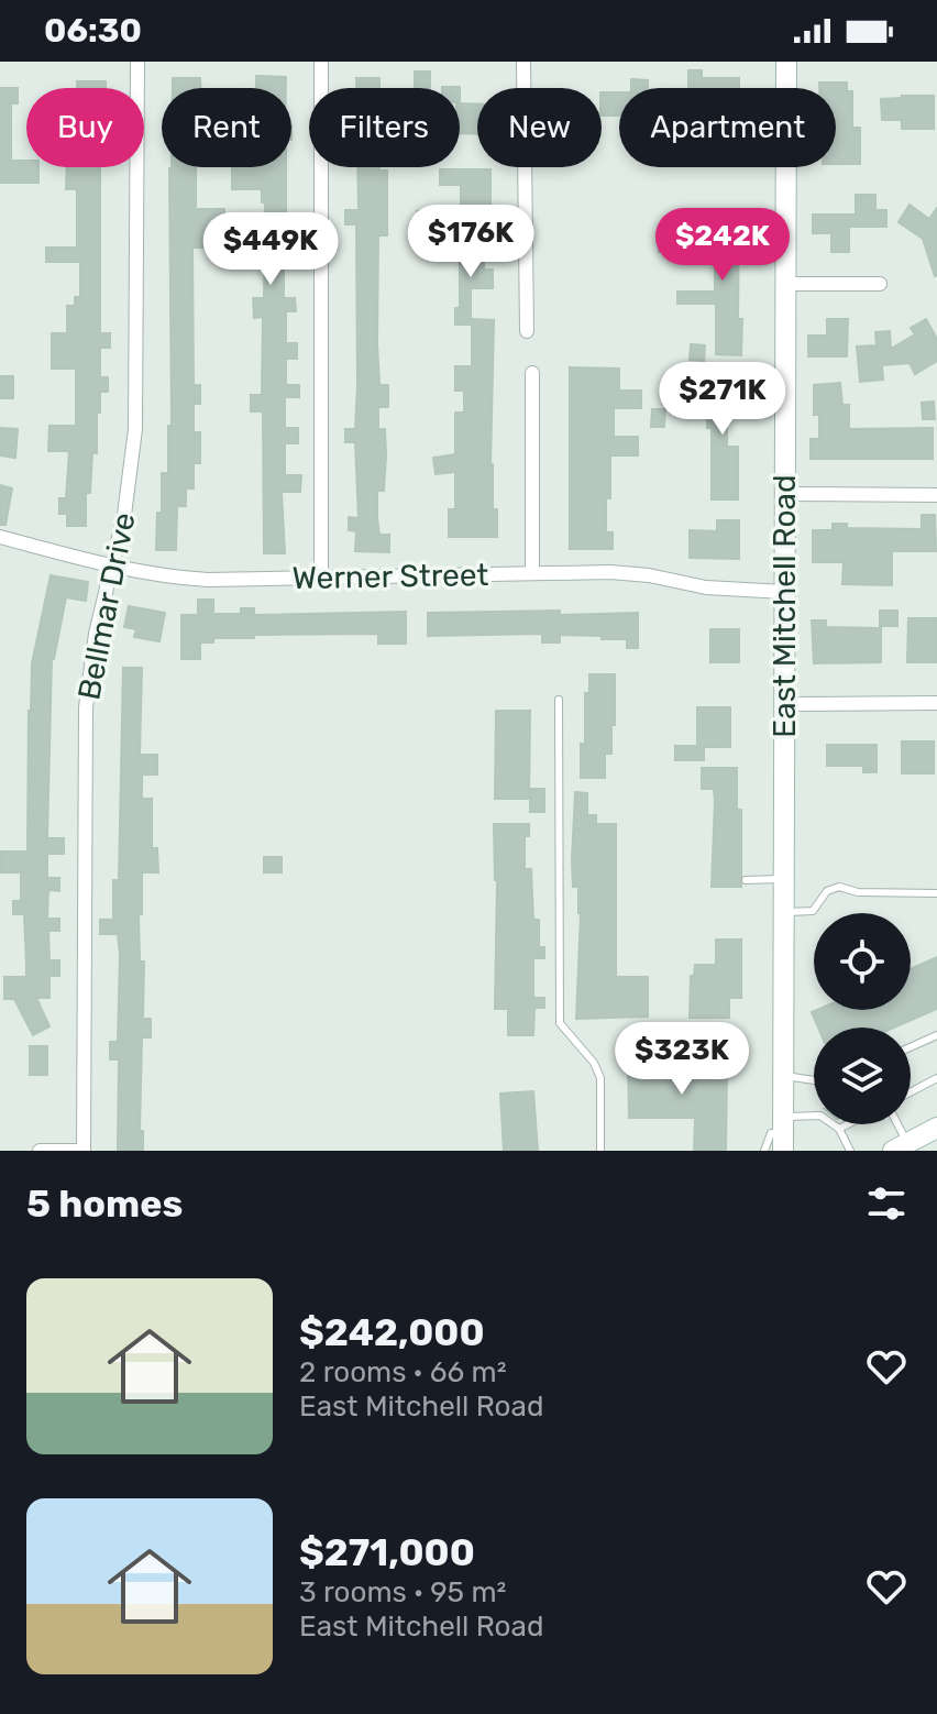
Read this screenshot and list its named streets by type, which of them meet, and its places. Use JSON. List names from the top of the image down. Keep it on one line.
{"streets":{"street":["Werner Street","Bellmar Drive","East Mitchell Road"]},"crossings":[["Werner Street","Bellmar Drive"],["Werner Street","East Mitchell Road"]],"page":{"status":"06:30","chip":["Buy","Rent","Filters","New","Apartment"],"price":["$176K","$242K","$449K","$271K","$323K"],"heading":"5 homes","list":[{"name":"$242,000","note":"2 rooms · 66 m² · East Mitchell Road"},{"name":"$271,000","note":"3 rooms · 95 m² · East Mitchell Road"}]}}
